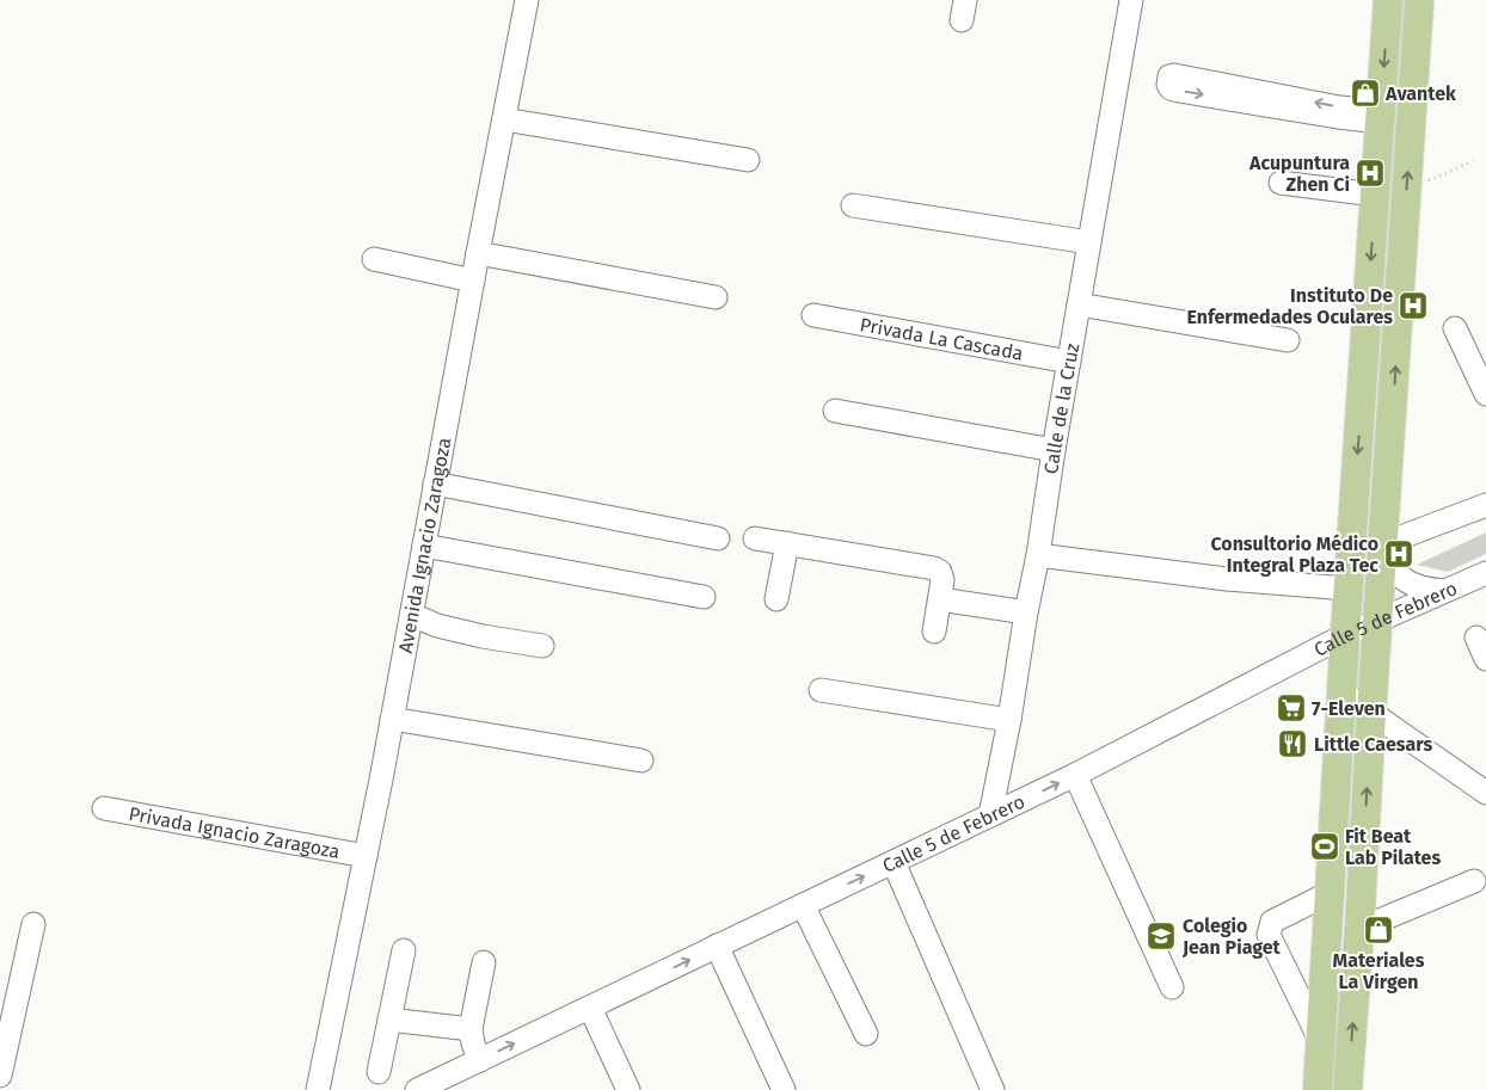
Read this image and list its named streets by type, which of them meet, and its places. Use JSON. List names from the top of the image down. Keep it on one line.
{"streets":{"street":["Privada La Cascada","Calle de la Cruz","Avenida Ignacio Zaragoza","Calle 5 de Febrero","Privada Ignacio Zaragoza"]},"crossings":[["Privada La Cascada","Calle de la Cruz"],["Calle de la Cruz","Calle 5 de Febrero"],["Avenida Ignacio Zaragoza","Privada Ignacio Zaragoza"]],"one_way":["Calle 5 de Febrero"],"places":{"shop":["Avantek","Materiales La Virgen"],"hospital":["Acupuntura Zhen Ci","Instituto De Enfermedades Oculares","Consultorio Médico Integral Plaza Tec"],"supermarket":["7-Eleven"],"restaurant":["Little Caesars"],"sports":["Fit Beat Lab Pilates"],"school or university":["Colegio Jean Piaget"]}}
